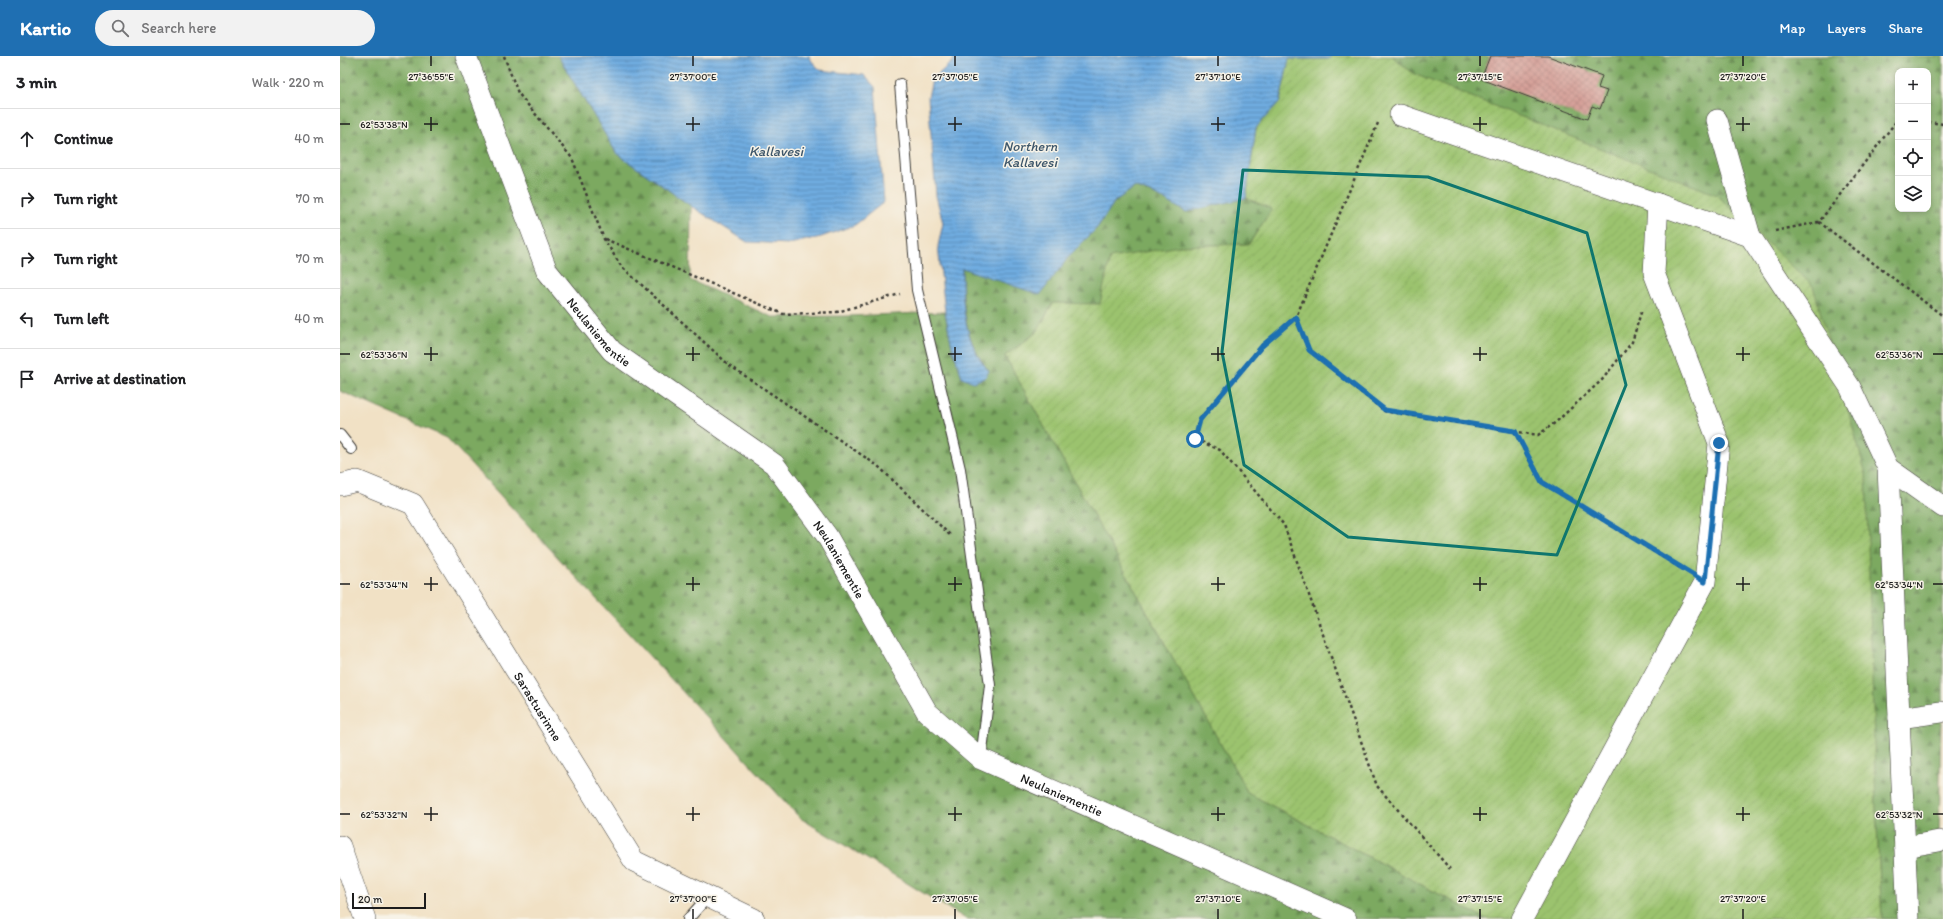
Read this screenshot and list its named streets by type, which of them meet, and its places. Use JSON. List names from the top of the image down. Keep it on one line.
{"streets":{"street":["Neulaniementie","Sarastusrinne"]},"water":["Northern Kallavesi","Kallavesi"],"scale_bar":"20 m","page":{"header":"Kartio","search":"Search here","nav":["Map","Layers","Share"],"heading":["3 min","Walk · 220 m"],"map_buttons":["+","−"],"list":[["Continue","40 m"],["Turn right","70 m"],["Turn right","70 m"],["Turn left","40 m"],"Arrive at destination"],"scale":"20 m"},"coordinates":["27°36'55\"E","27°37'00\"E","27°37'05\"E","27°37'10\"E","27°37'15\"E","27°37'20\"E","62°53'38\"N","62°53'36\"N","62°53'34\"N","62°53'32\"N"]}
